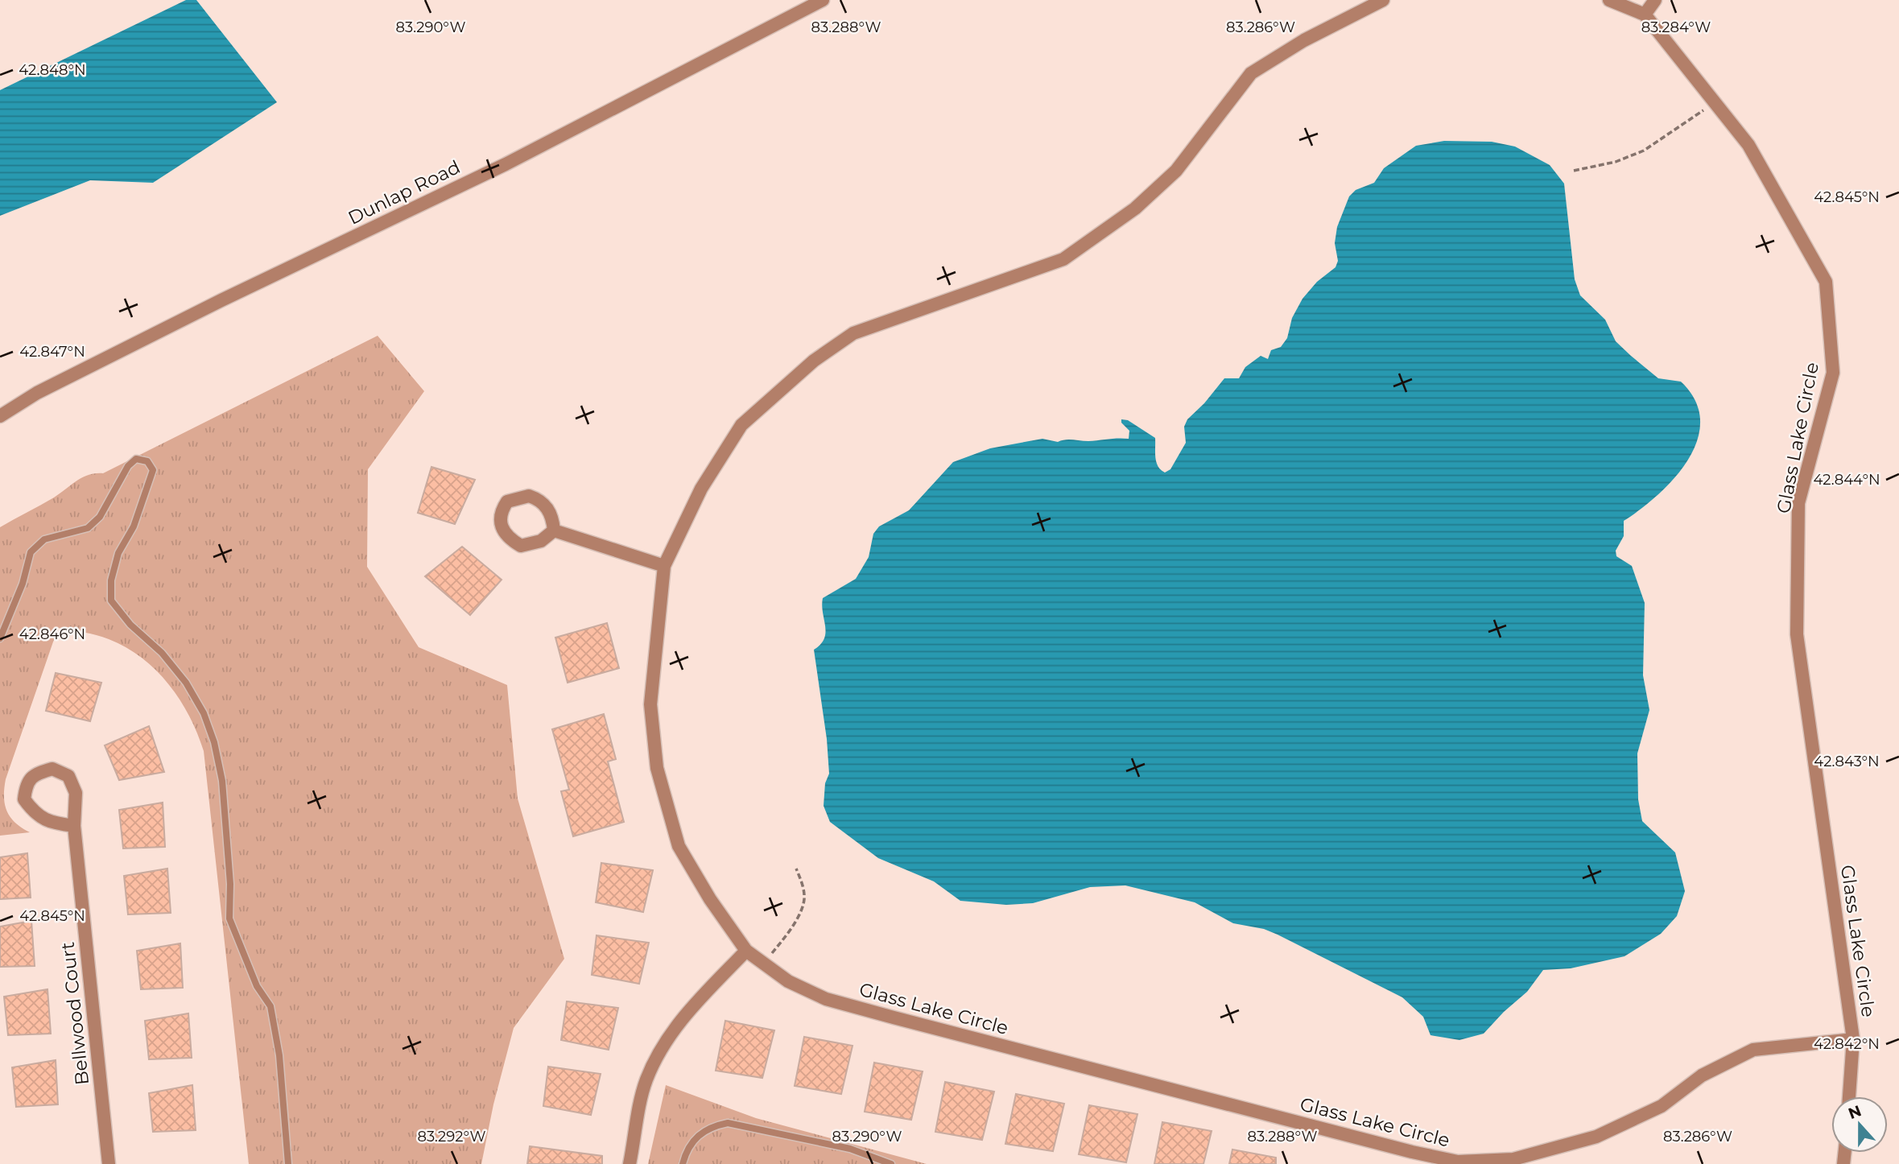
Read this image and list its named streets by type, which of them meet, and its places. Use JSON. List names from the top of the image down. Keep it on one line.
{"streets":{"street":["Dunlap Road","Glass Lake Circle","Bellwood Court"]},"north":"top","coordinates":["83.290°W","83.288°W","83.286°W","83.284°W","42.848°N","42.845°N","42.847°N","42.844°N","42.846°N","42.843°N","42.842°N","83.292°W"]}
